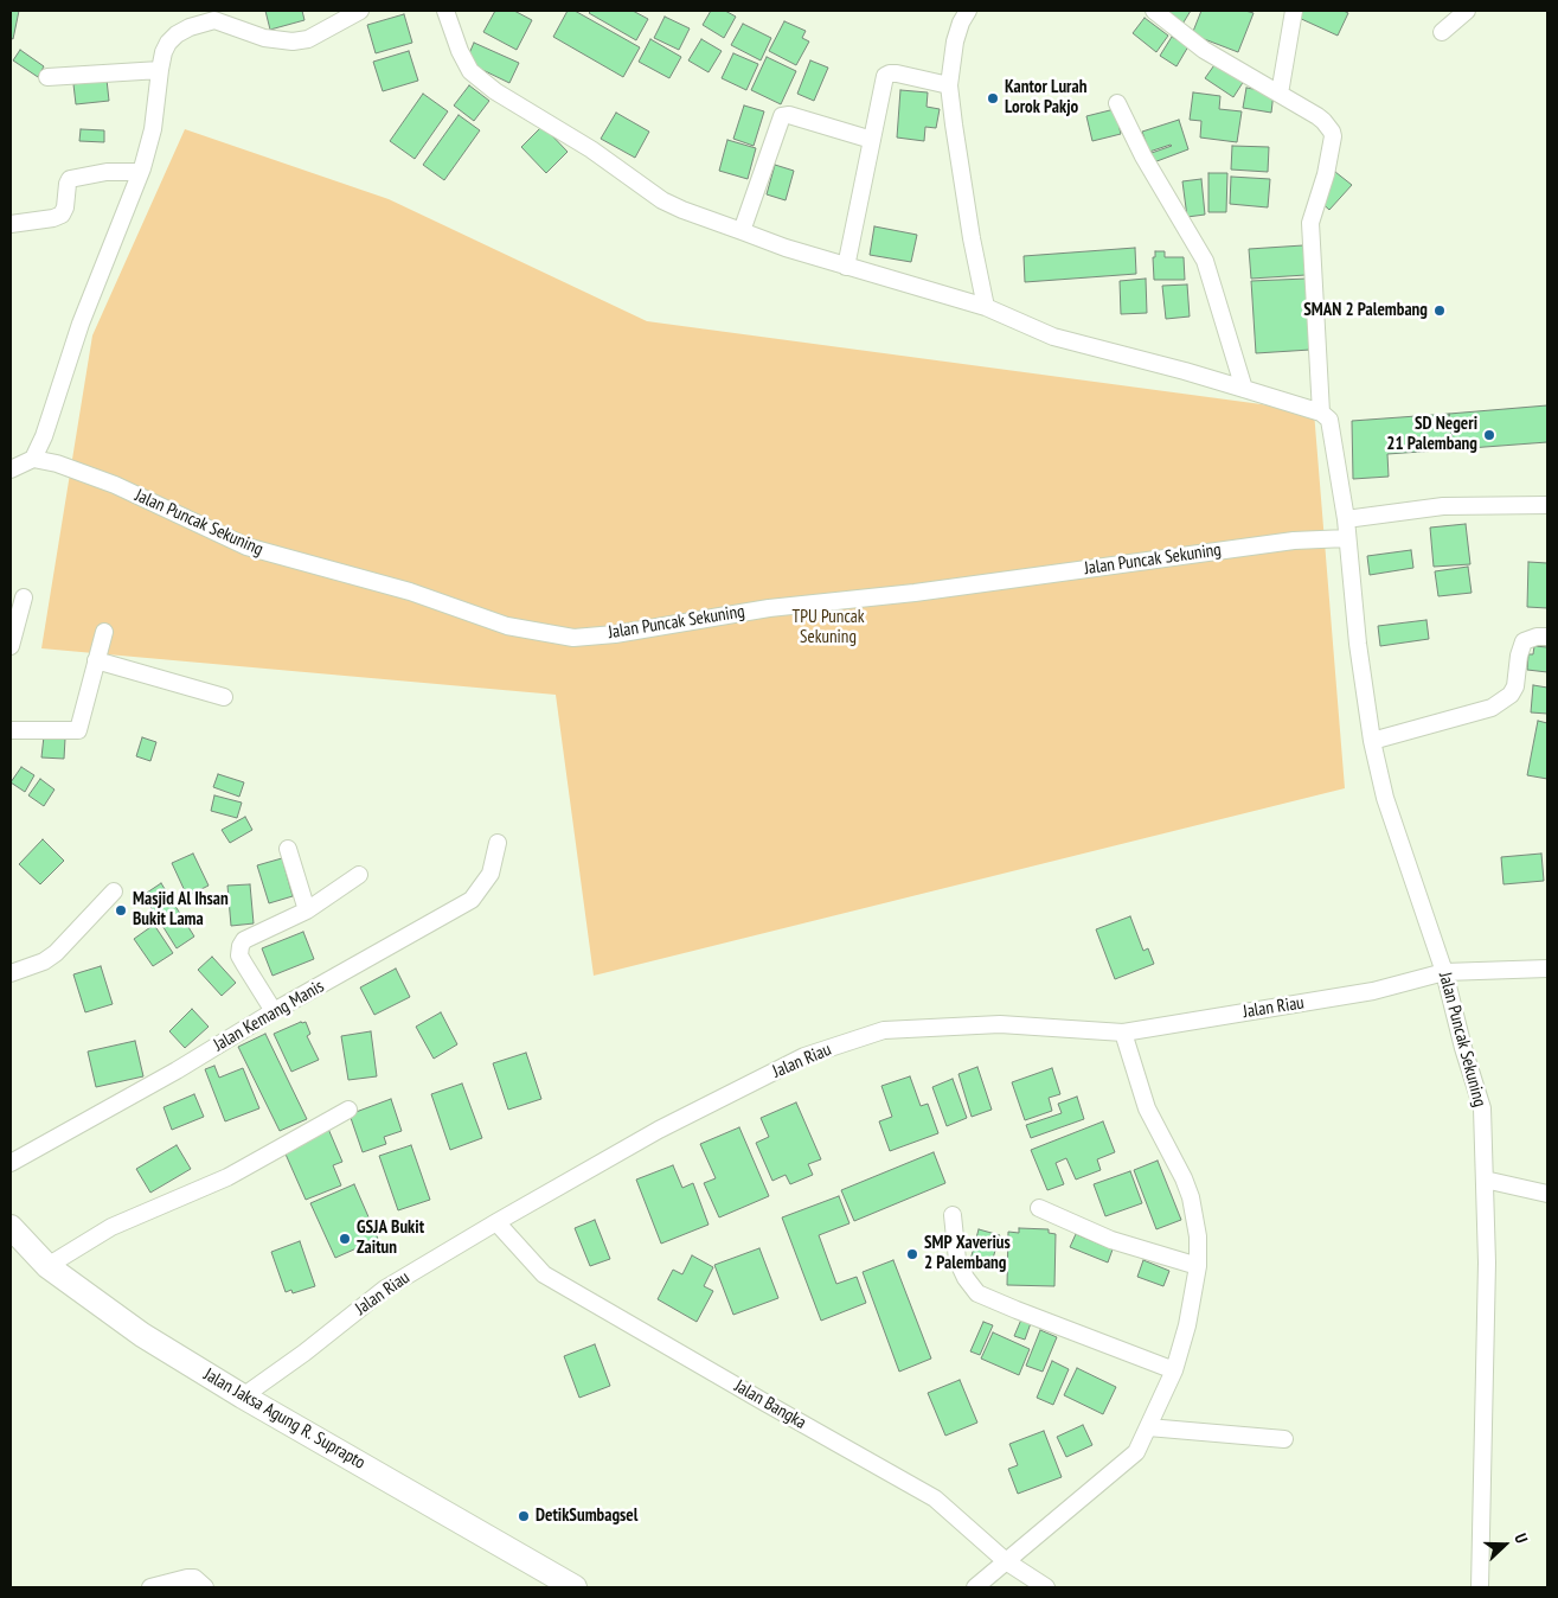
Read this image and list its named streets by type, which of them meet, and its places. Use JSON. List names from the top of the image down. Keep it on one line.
{"streets":{"main road":["Jalan Jaksa Agung R. Suprapto"],"street":["Jalan Puncak Sekuning","Jalan Riau","Jalan Kemang Manis","Jalan Bangka"]},"crossings":[["Jalan Puncak Sekuning","Jalan Riau"],["Jalan Riau","Jalan Bangka"],["Jalan Riau","Jalan Jaksa Agung R. Suprapto"]],"parks":["TPU Puncak Sekuning"],"places":["Kantor Lurah Lorok Pakjo","SMAN 2 Palembang","SD Negeri 21 Palembang","Masjid Al Ihsan Bukit Lama","GSJA Bukit Zaitun","SMP Xaverius 2 Palembang","DetikSumbagsel"],"north":"right"}
